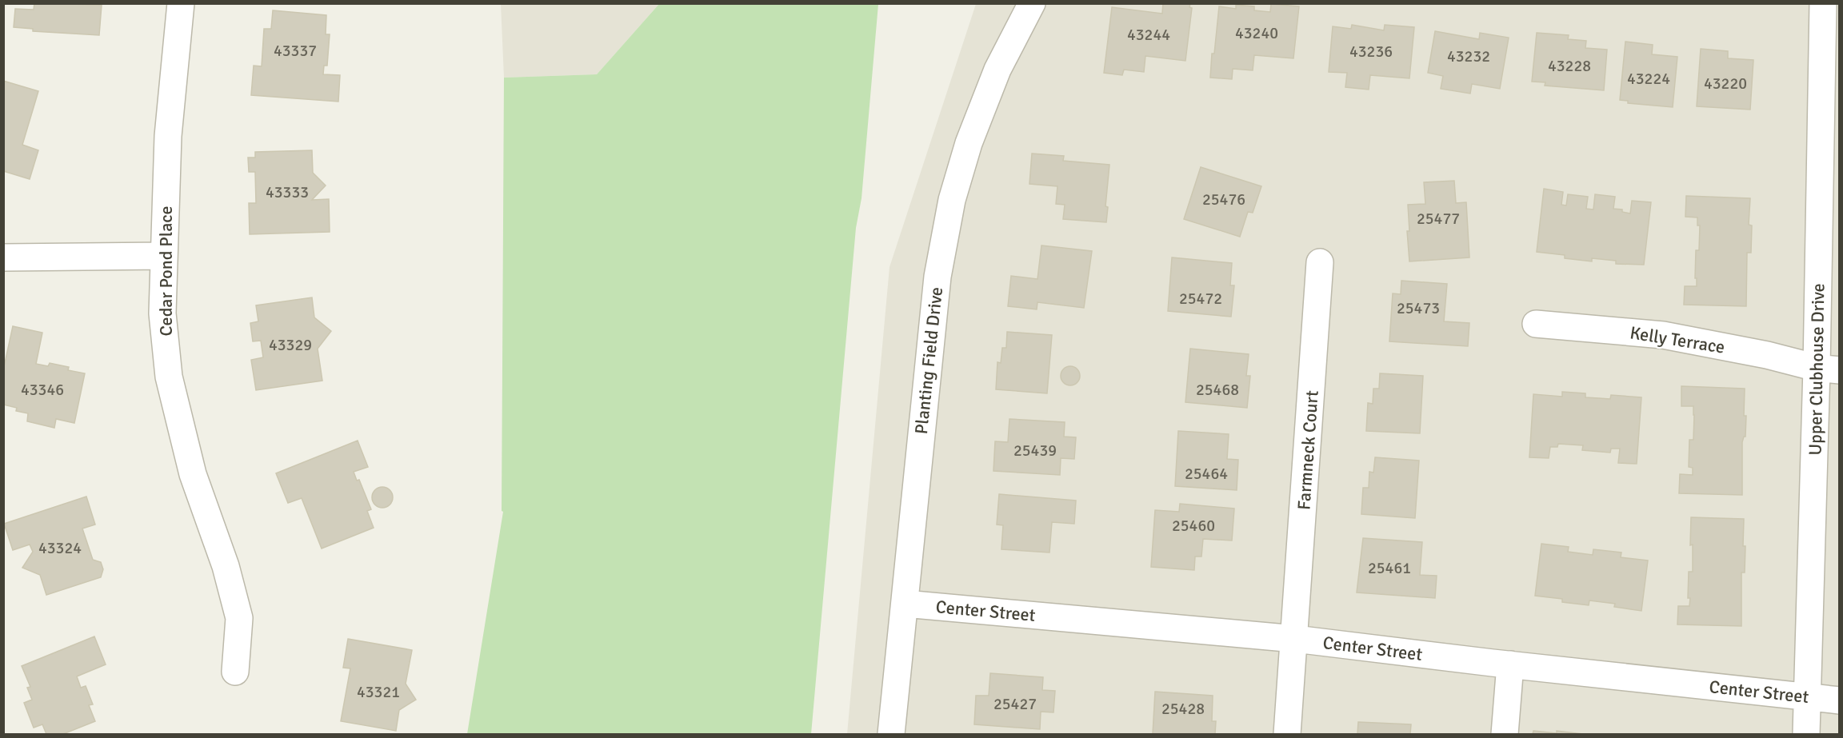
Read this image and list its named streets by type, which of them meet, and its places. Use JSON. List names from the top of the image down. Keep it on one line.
{"streets":{"street":["Cedar Pond Place","Kelly Terrace","Planting Field Drive","Upper Clubhouse Drive","Farmneck Court","Center Street"]},"crossings":[["Kelly Terrace","Upper Clubhouse Drive"],["Planting Field Drive","Center Street"],["Upper Clubhouse Drive","Center Street"],["Farmneck Court","Center Street"]],"house_numbers":["43240","43244","43337","43236","43232","43228","43224","43220","43333","25476","25477","25472","25473","43329","43346","25468","25439","25464","25460","43324","25461","43321","25427","25428"]}
